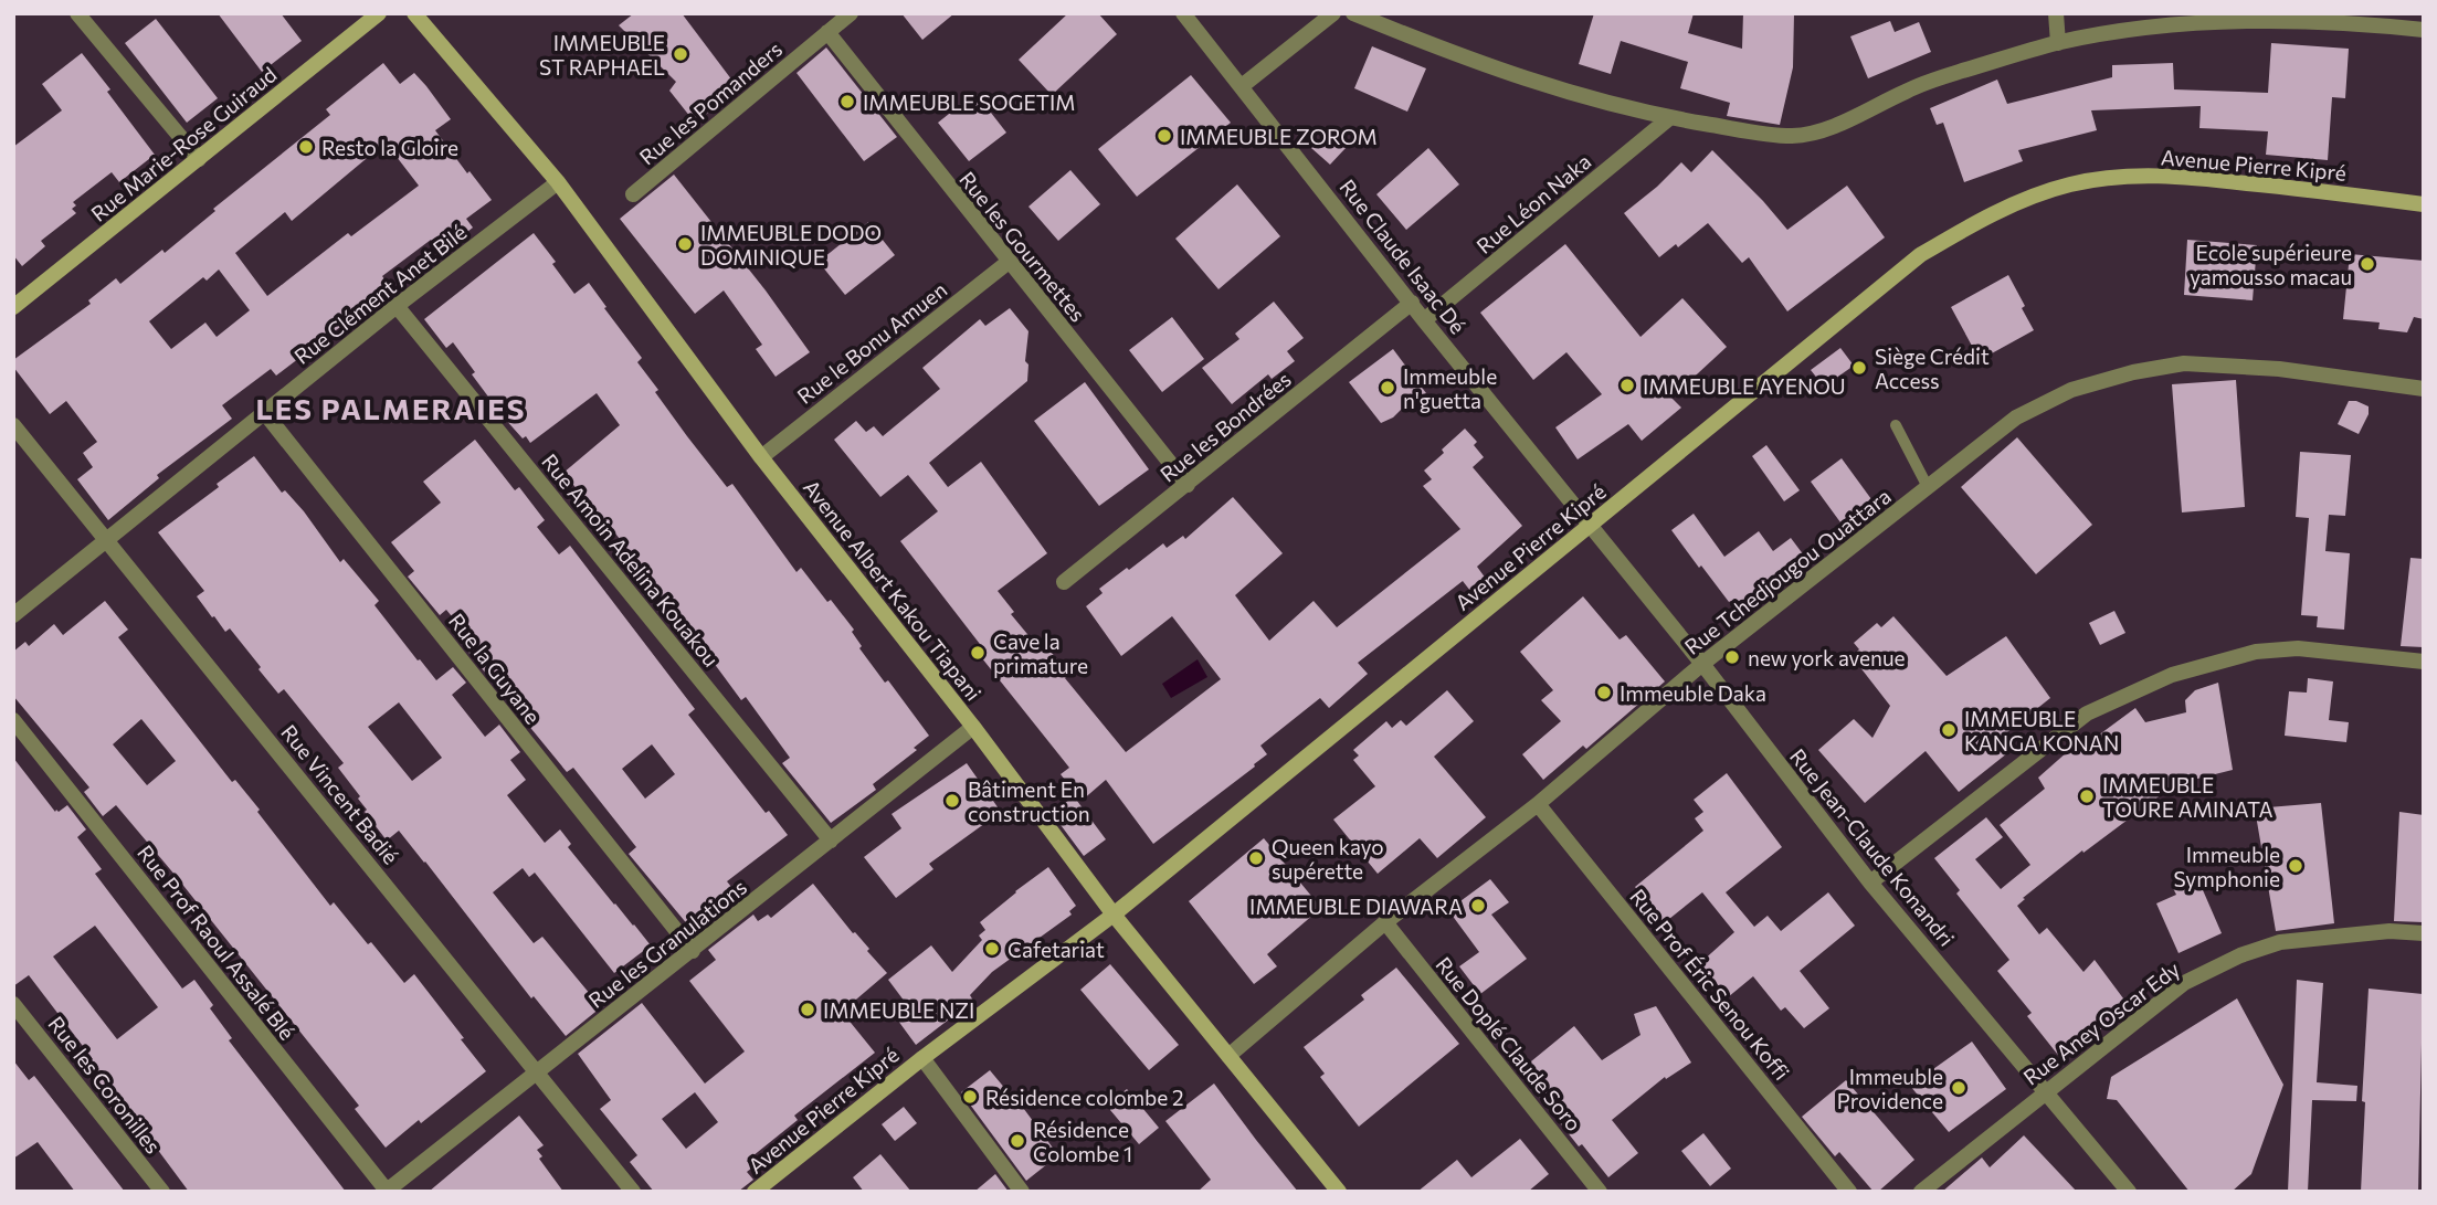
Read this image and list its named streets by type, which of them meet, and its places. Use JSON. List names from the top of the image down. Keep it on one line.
{"streets":{"street":["Rue les Pomanders","Rue Marie-Rose Guiraud","Avenue Pierre Kipré","Rue Léon Naka","Rue les Gourmettes","Rue Claude Isaac Dé","Rue Clément Anet Bilé","Rue le Bonu Amuen","Rue les Bondrées","Rue Amoin Adelina Kouakou","Rue Tchedjougou Ouattara","Avenue Albert Kakou Tiapani","Rue la Guyane","Rue Vincent Badié","Rue Jean-Claude Konandri","Rue Prof Raoul Assalé Blé","Rue les Granulations","Rue Prof Éric Senou Koffi","Rue Aney Oscar Edy","Rue Doplé Claude Soro","Rue les Coronilles"]},"crossings":[["Rue les Pomanders","Rue les Gourmettes"],["Avenue Pierre Kipré","Rue Claude Isaac Dé"],["Avenue Pierre Kipré","Avenue Albert Kakou Tiapani"],["Avenue Pierre Kipré","Rue Jean-Claude Konandri"],["Rue Léon Naka","Rue Claude Isaac Dé"],["Rue les Gourmettes","Rue le Bonu Amuen"],["Rue les Gourmettes","Rue les Bondrées"],["Rue Claude Isaac Dé","Rue les Bondrées"],["Rue Claude Isaac Dé","Rue Jean-Claude Konandri"],["Rue Clément Anet Bilé","Rue Amoin Adelina Kouakou"],["Rue Clément Anet Bilé","Avenue Albert Kakou Tiapani"],["Rue Clément Anet Bilé","Rue la Guyane"],["Rue Clément Anet Bilé","Rue Vincent Badié"],["Rue le Bonu Amuen","Avenue Albert Kakou Tiapani"],["Rue Amoin Adelina Kouakou","Rue les Granulations"],["Rue Tchedjougou Ouattara","Avenue Albert Kakou Tiapani"],["Rue Tchedjougou Ouattara","Rue Jean-Claude Konandri"],["Rue Tchedjougou Ouattara","Rue Prof Éric Senou Koffi"],["Rue Tchedjougou Ouattara","Rue Doplé Claude Soro"],["Avenue Albert Kakou Tiapani","Rue les Granulations"],["Rue la Guyane","Rue les Granulations"],["Rue Vincent Badié","Rue les Granulations"],["Rue Jean-Claude Konandri","Rue Aney Oscar Edy"],["Rue Prof Raoul Assalé Blé","Rue les Granulations"]],"districts":["LES PALMERAIES"],"places":["IMMEUBLE ST RAPHAEL","IMMEUBLE SOGETIM","IMMEUBLE ZOROM","Resto la Gloire","IMMEUBLE DODO DOMINIQUE","Ecole supérieure yamousso macau","Siège Crédit Access","IMMEUBLE AYENOU","Immeuble n'guetta","Cave la primature","new york avenue","Immeuble Daka","IMMEUBLE KANGA KONAN","IMMEUBLE TOURE AMINATA","Bâtiment En construction","Queen kayo supérette","Immeuble Symphonie","IMMEUBLE DIAWARA","Cafetariat","IMMEUBLE NZI","Immeuble Providence","Résidence colombe 2","Résidence Colombe 1"]}
